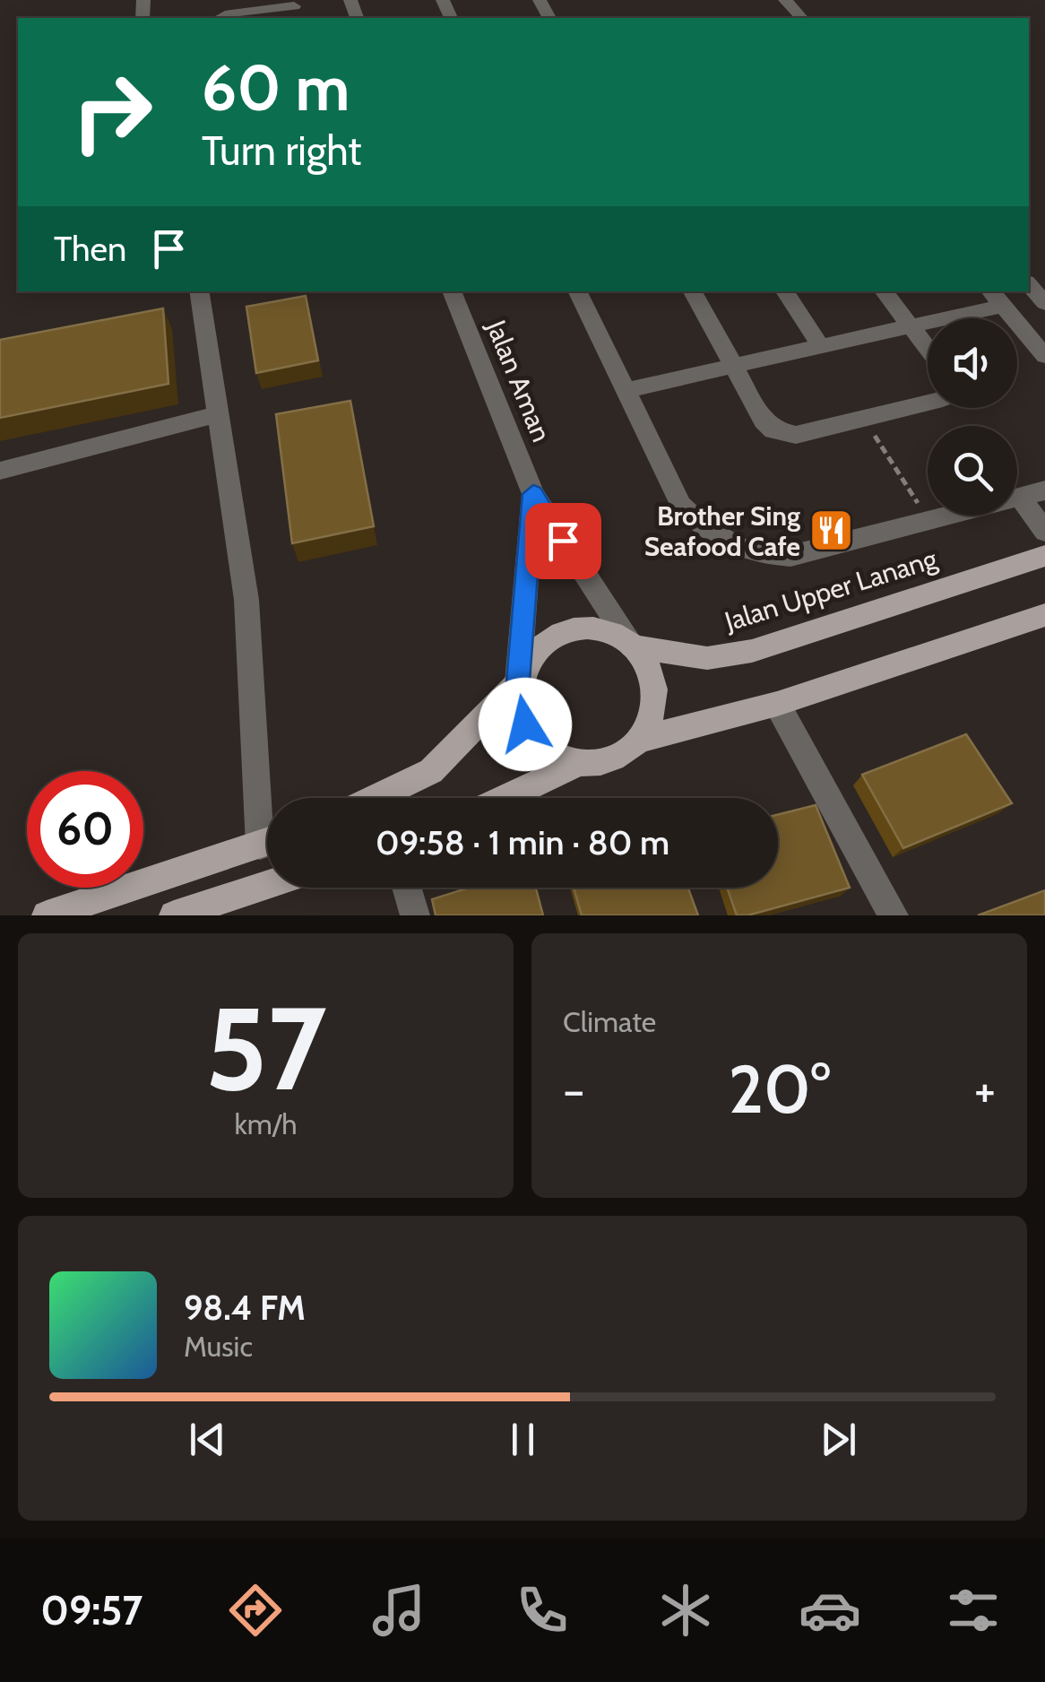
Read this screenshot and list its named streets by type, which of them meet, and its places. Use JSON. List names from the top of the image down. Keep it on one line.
{"streets":{"main road":["Jalan Upper Lanang"],"street":["Jalan Aman"]},"crossings":[["Jalan Aman","Jalan Upper Lanang"]],"places":{"restaurant":["Brother Sing Seafood Cafe"]},"page":{"turn":["60 m","Turn right"],"then":"Then","limit":"60","trip":"09:58 · 1 min · 80 m","tile":[["57","km/h"],"Climate"],"heat":["−","20°","+"],"song":["98.4 FM","Music"],"tabs":"09:57"}}
